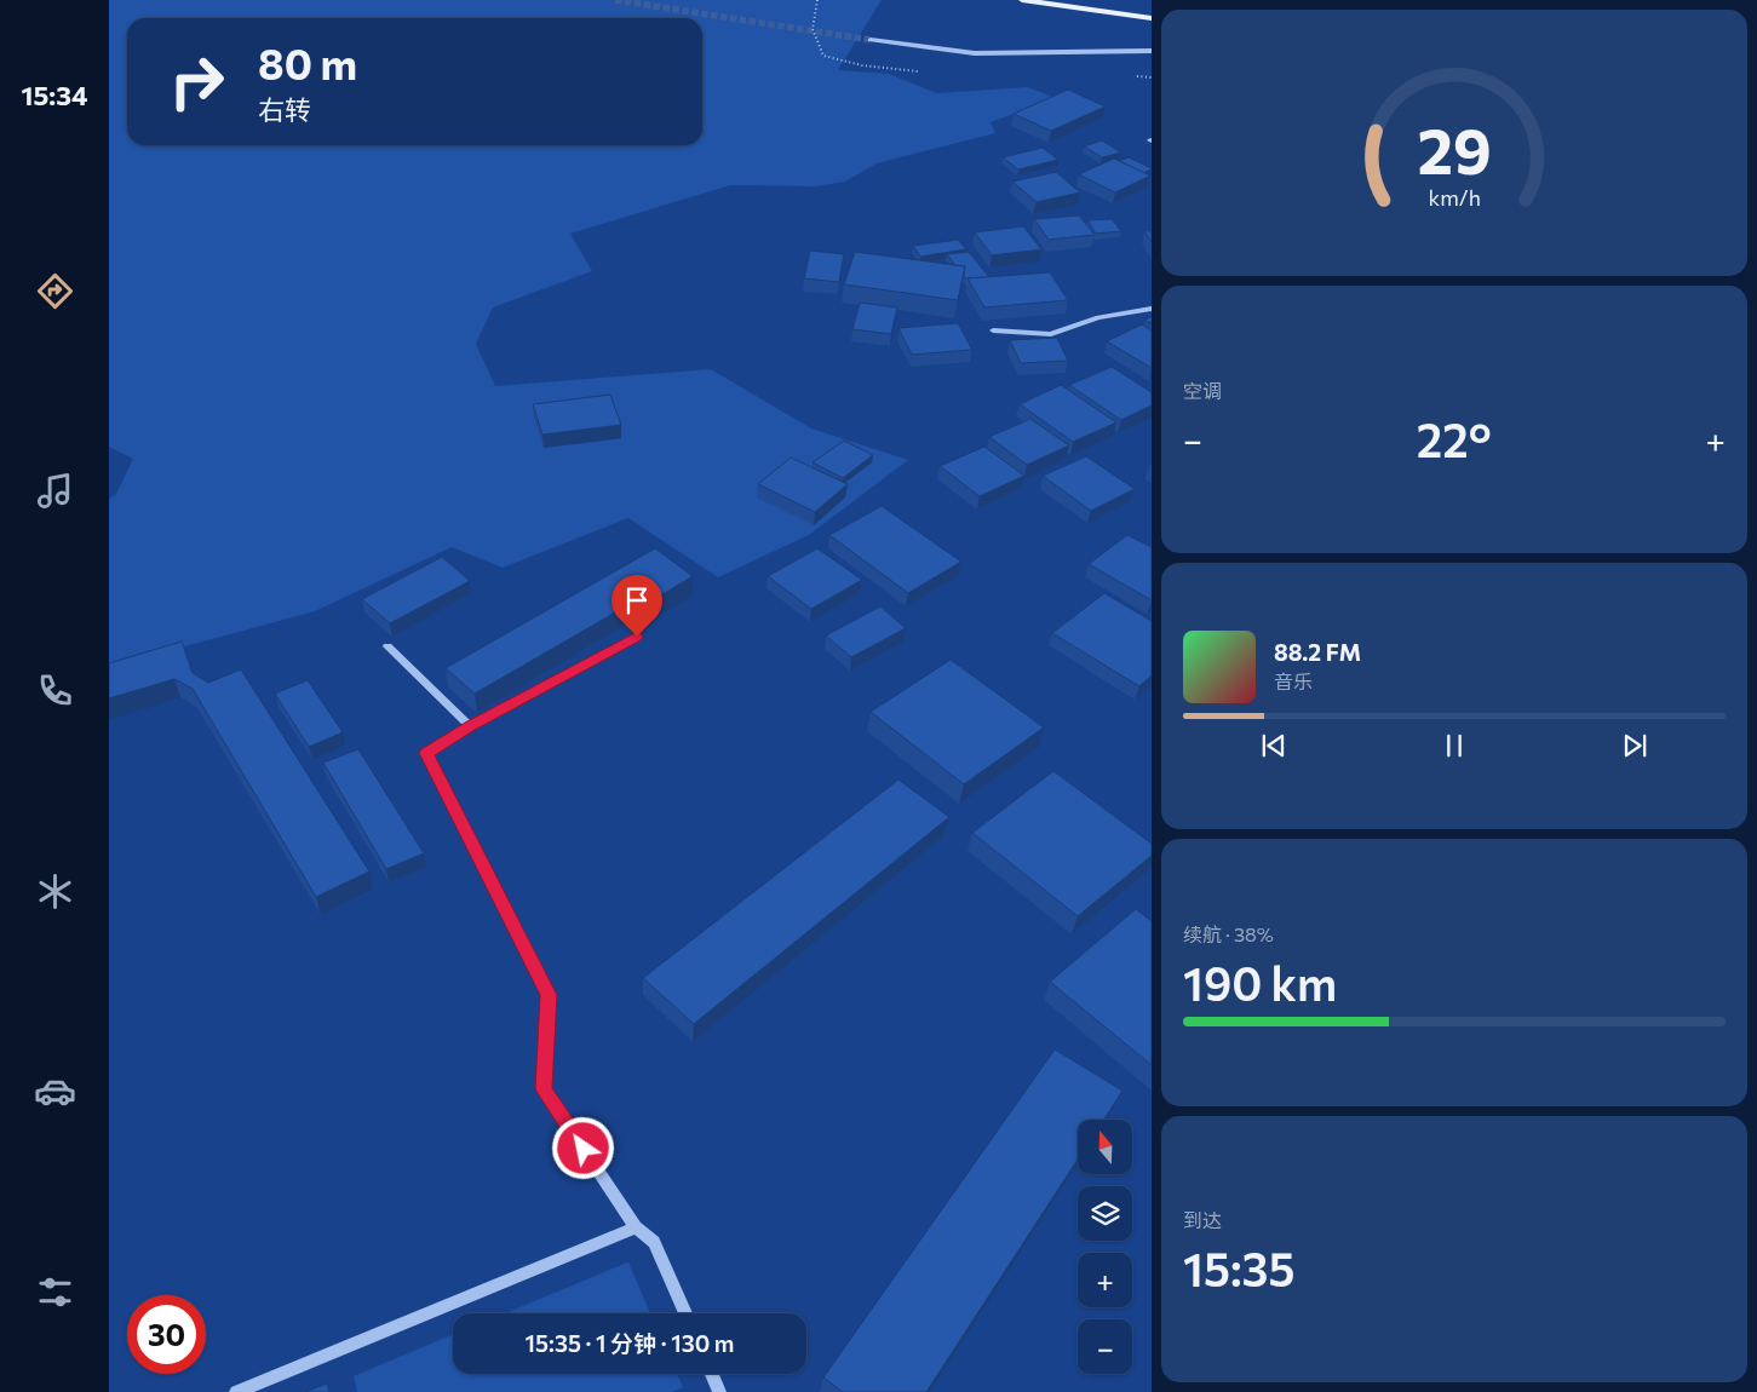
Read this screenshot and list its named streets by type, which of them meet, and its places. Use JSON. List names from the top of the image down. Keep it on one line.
{"north":"top","page":{"tabs":"15:34","turn":["80 m","右转"],"tile":["空调",["续航 · 38%","190 km"],["到达","15:35"]],"heat":["−","22°","+"],"song":["88.2 FM","音乐"],"map_buttons":["+","−"],"limit":"30","trip":"15:35 · 1 分钟 · 130 m","gauge":["29","km/h"]}}
